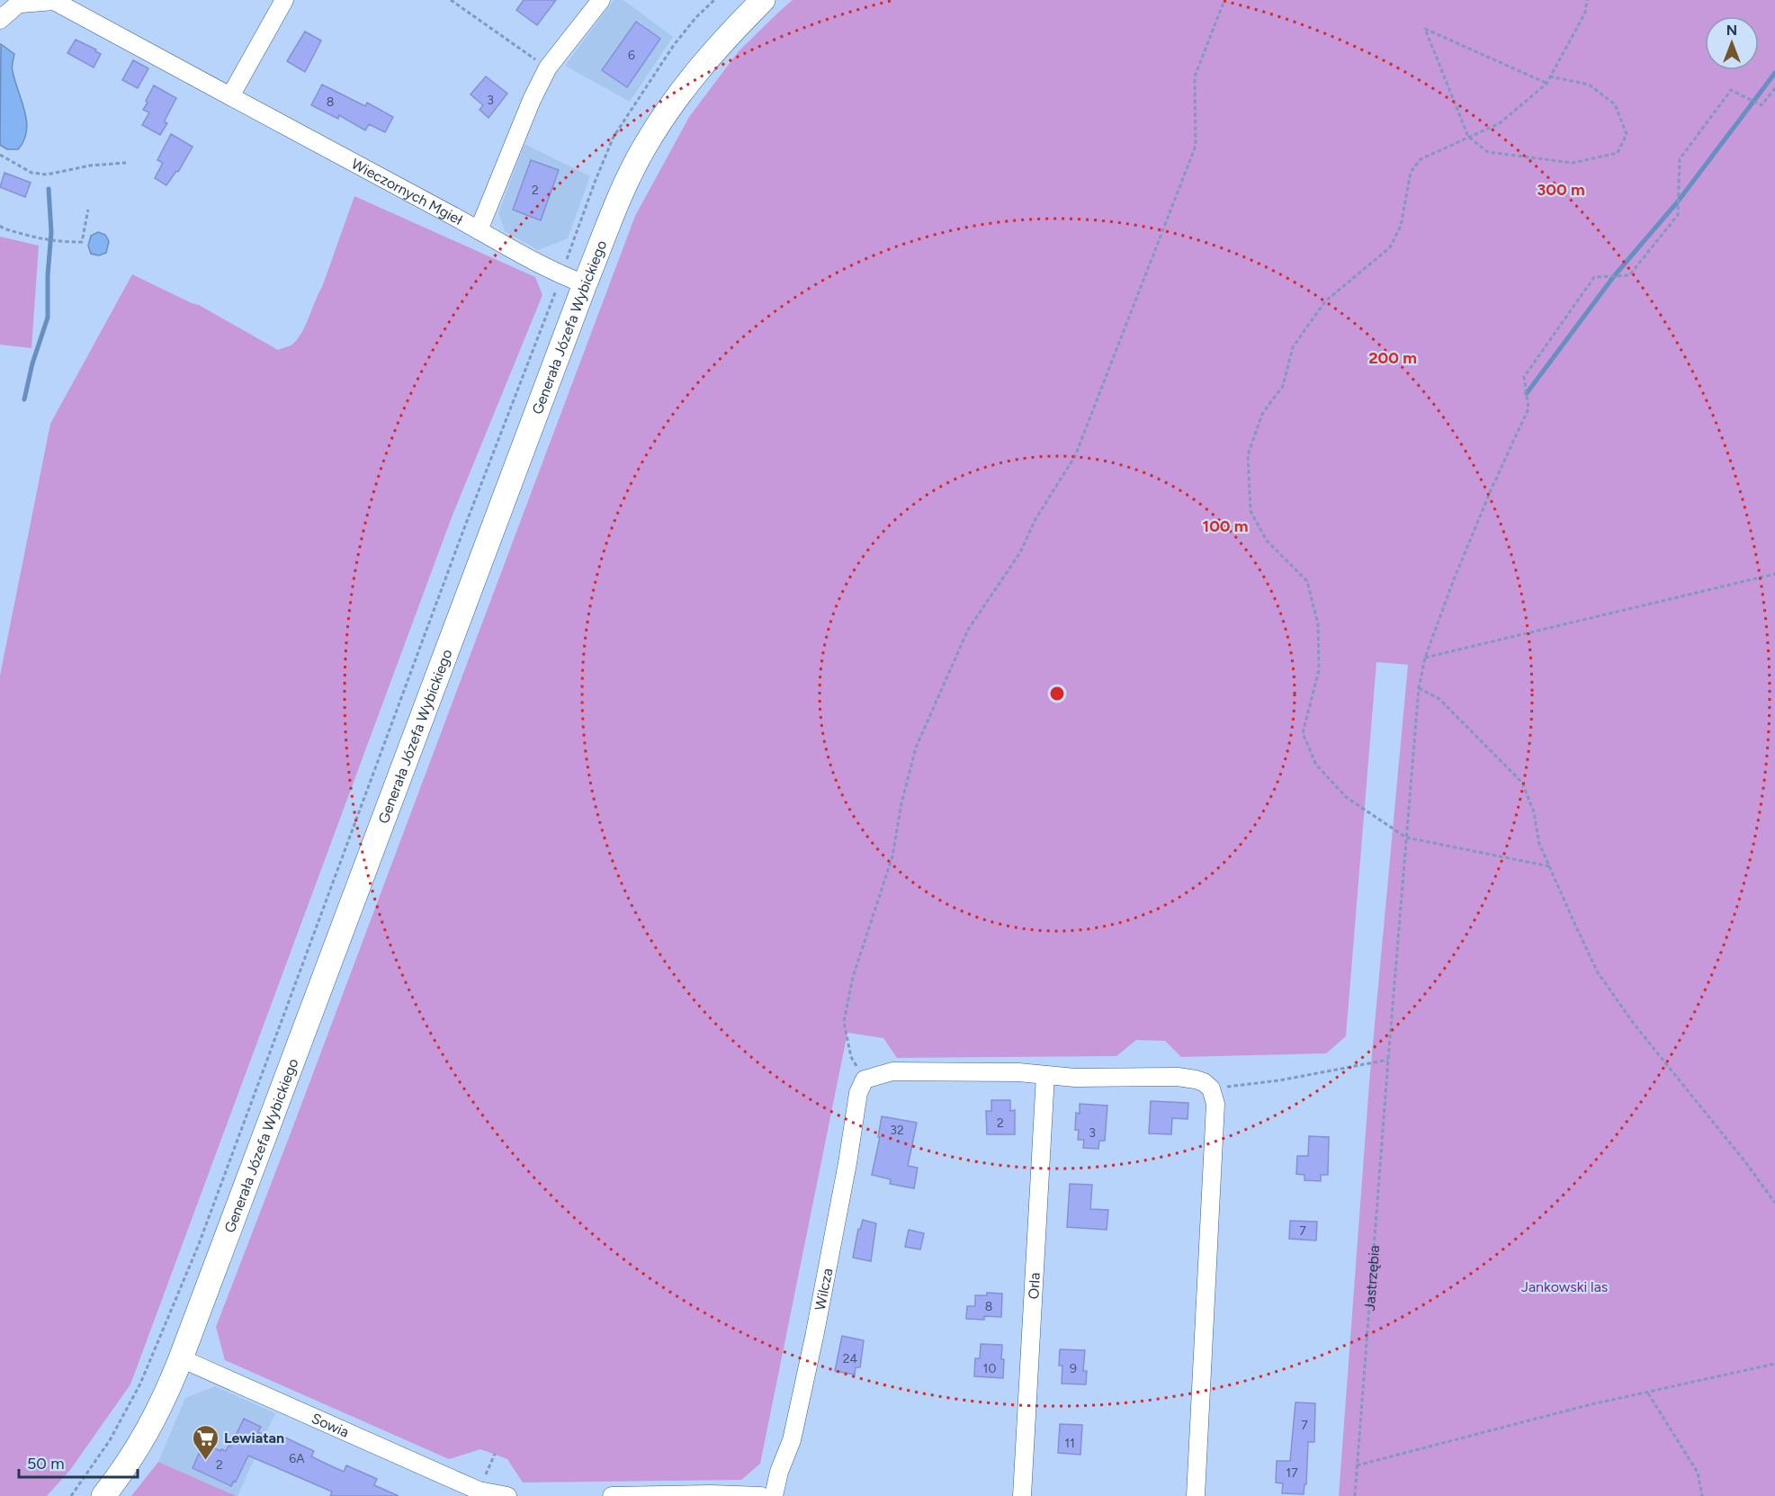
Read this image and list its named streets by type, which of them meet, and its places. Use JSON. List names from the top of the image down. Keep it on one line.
{"streets":{"main road":["Generała Józefa Wybickiego"],"street":["Wieczornych Mgieł","Orla","Wilcza","Sowia"],"path":["Jastrzębia"]},"crossings":[["Wieczornych Mgieł","Generała Józefa Wybickiego"],["Generała Józefa Wybickiego","Sowia"]],"parks":["Jankowski las"],"places":{"supermarket":["Lewiatan"]},"house_numbers":["6","3","8","2","2","32","3","7","8","24","10","9","7","11","6A","2","17"],"scale_bar":"50 m","north":"top","rings":["300 m","200 m","100 m"]}
